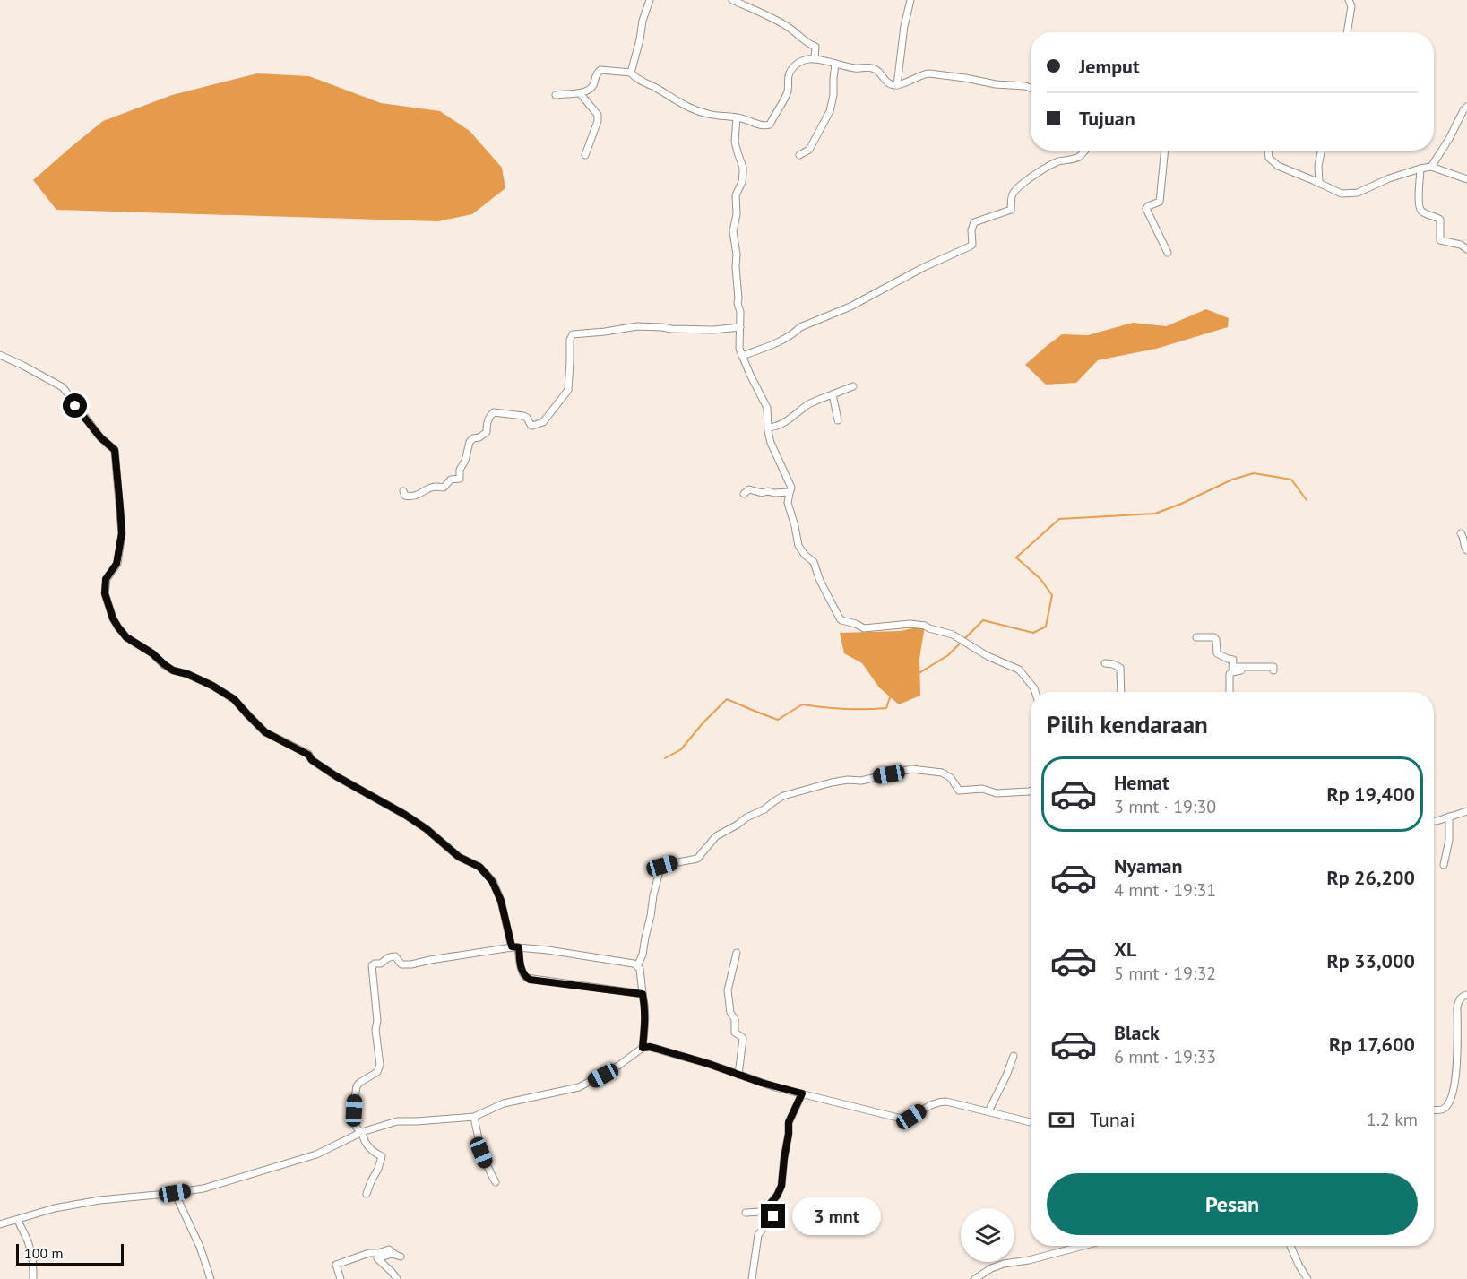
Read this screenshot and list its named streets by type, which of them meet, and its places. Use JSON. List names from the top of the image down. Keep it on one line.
{"scale_bar":"100 m","page":{"banner":["Jemput","Tujuan"],"heading":"Pilih kendaraan","list":[{"name":"Hemat","note":"3 mnt · 19:30","value":"Rp 19,400"},{"name":"Nyaman","note":"4 mnt · 19:31","value":"Rp 26,200"},{"name":"XL","note":"5 mnt · 19:32","value":"Rp 33,000"},{"name":"Black","note":"6 mnt · 19:33","value":"Rp 17,600"}],"pay":["Tunai","1.2 km"],"buttons":"Pesan","bubble":"3 mnt","scale":"100 m"}}
